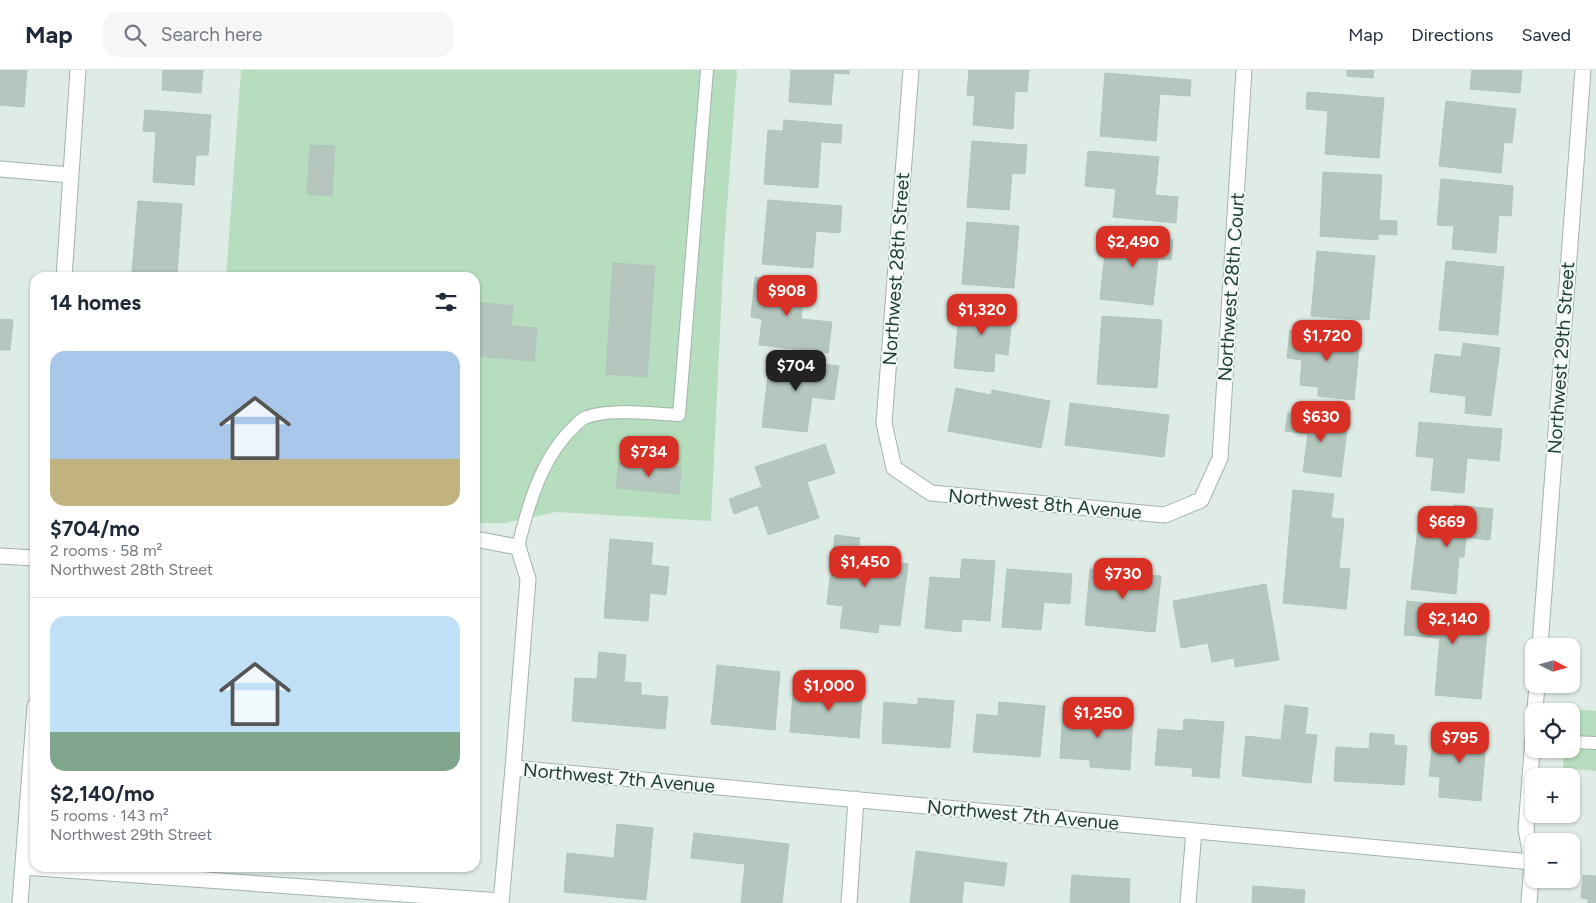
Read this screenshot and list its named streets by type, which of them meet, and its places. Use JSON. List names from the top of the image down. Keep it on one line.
{"streets":{"street":["Northwest 28th Street","Northwest 28th Court","Northwest 29th Street","Northwest 8th Avenue","Northwest 7th Avenue"]},"crossings":[["Northwest 28th Street","Northwest 8th Avenue"],["Northwest 28th Court","Northwest 8th Avenue"]],"north":"right","page":{"header":"Map","search":"Search here","nav":["Map","Directions","Saved"],"price":["$2,490","$908","$1,320","$1,720","$704","$630","$734","$669","$1,450","$730","$2,140","$1,000","$1,250","$795"],"heading":"14 homes","list":[{"name":"$704/mo","note":"2 rooms · 58 m² · Northwest 28th Street"},{"name":"$2,140/mo","note":"5 rooms · 143 m² · Northwest 29th Street"}],"map_buttons":["+","−"]}}
